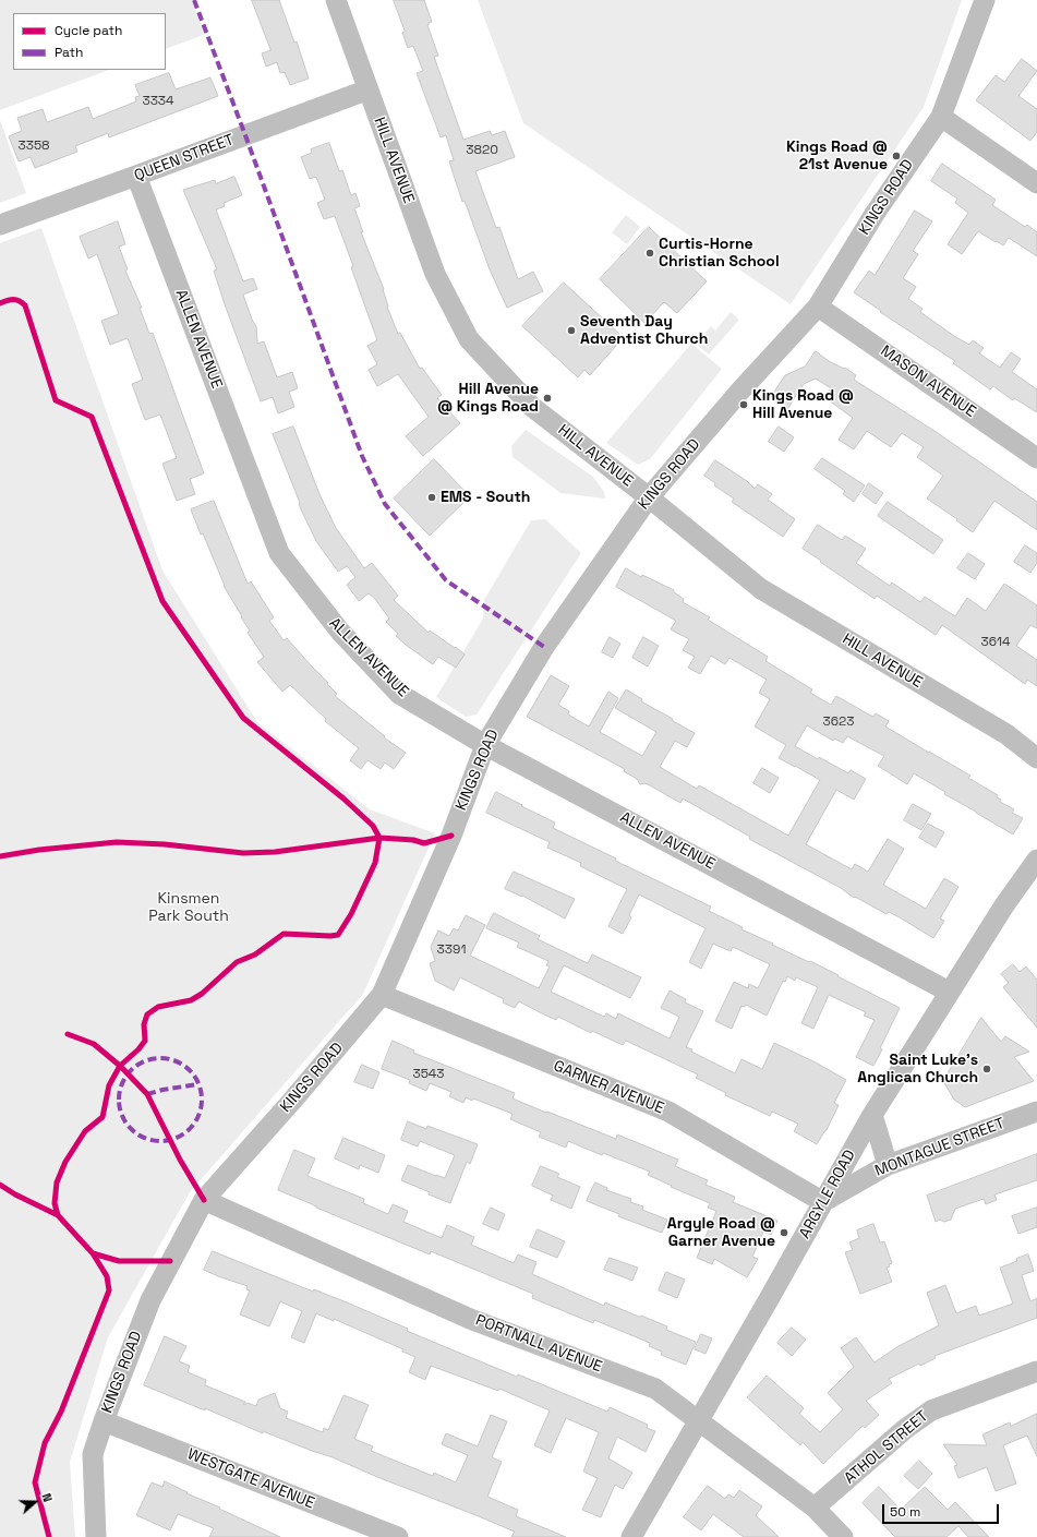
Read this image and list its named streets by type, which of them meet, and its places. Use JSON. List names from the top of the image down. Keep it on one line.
{"streets":{"street":["QUEEN STREET","HILL AVENUE","KINGS ROAD","ALLEN AVENUE","MASON AVENUE","GARNER AVENUE","MONTAGUE STREET","ARGYLE ROAD","PORTNALL AVENUE","ATHOL STREET","WESTGATE AVENUE"]},"crossings":[["QUEEN STREET","HILL AVENUE"],["QUEEN STREET","ALLEN AVENUE"],["HILL AVENUE","KINGS ROAD"],["KINGS ROAD","ALLEN AVENUE"],["KINGS ROAD","MASON AVENUE"],["KINGS ROAD","GARNER AVENUE"],["KINGS ROAD","PORTNALL AVENUE"],["KINGS ROAD","WESTGATE AVENUE"],["ALLEN AVENUE","ARGYLE ROAD"],["GARNER AVENUE","MONTAGUE STREET"],["GARNER AVENUE","ARGYLE ROAD"],["MONTAGUE STREET","ARGYLE ROAD"],["ARGYLE ROAD","PORTNALL AVENUE"],["PORTNALL AVENUE","ATHOL STREET"]],"parks":["Kinsmen Park South"],"places":["Kings Road @ 21st Avenue","Curtis-Horne Christian School","Seventh Day Adventist Church","Hill Avenue @ Kings Road","Kings Road @ Hill Avenue","EMS - South","Saint Luke's Anglican Church","Argyle Road @ Garner Avenue"],"house_numbers":["3334","3358","3820","3614","3623","3391","3543"],"legend":["Cycle path","Path"],"scale_bar":"50 m","north":"right"}
